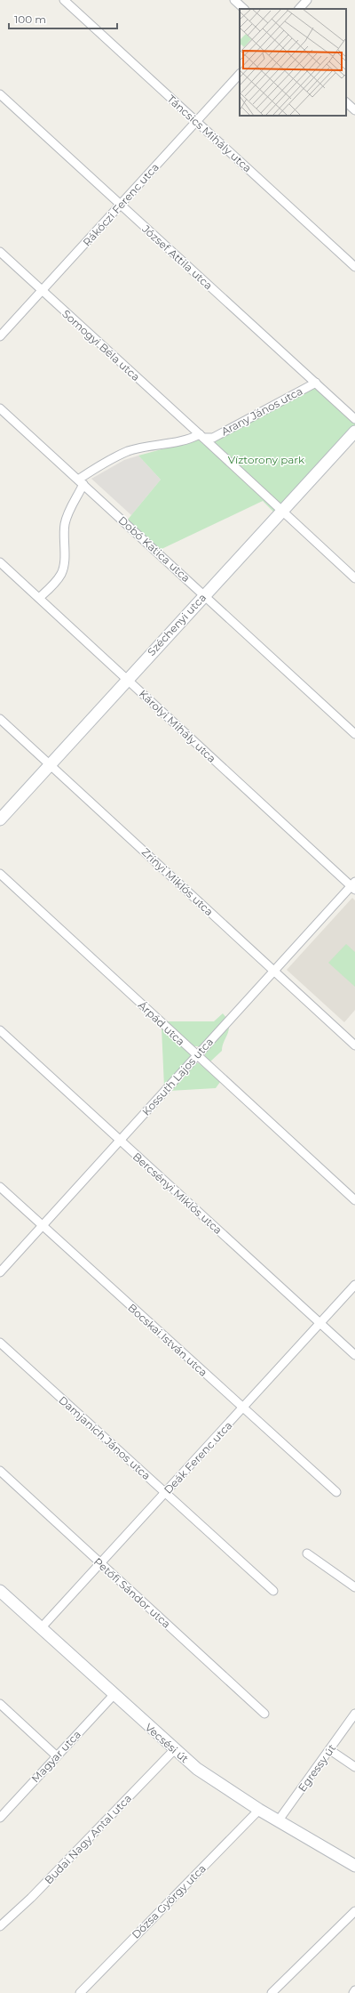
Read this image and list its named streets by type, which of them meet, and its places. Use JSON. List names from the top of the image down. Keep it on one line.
{"streets":{"street":["Táncsics Mihály utca","Rákóczi Ferenc utca","József Attila utca","Somogyi Béla utca","Arany János utca","Dobó Katica utca","Széchenyi utca","Károlyi Mihály utca","Zrínyi Miklós utca","Árpád utca","Kossuth Lajos utca","Bercsényi Miklós utca","Bocskai István utca","Damjanich János utca","Deák Ferenc utca","Petőfi Sándor utca","Vecsési út","Magyar utca","Egressy út","Budai Nagy Antal utca","Dózsa György utca"]},"crossings":[["Táncsics Mihály utca","Rákóczi Ferenc utca"],["Rákóczi Ferenc utca","József Attila utca"],["Rákóczi Ferenc utca","Somogyi Béla utca"],["József Attila utca","Arany János utca"],["Somogyi Béla utca","Arany János utca"],["Somogyi Béla utca","Széchenyi utca"],["Arany János utca","Dobó Katica utca"],["Arany János utca","Károlyi Mihály utca"],["Dobó Katica utca","Széchenyi utca"],["Széchenyi utca","Károlyi Mihály utca"],["Széchenyi utca","Zrínyi Miklós utca"],["Károlyi Mihály utca","Kossuth Lajos utca"],["Zrínyi Miklós utca","Kossuth Lajos utca"],["Árpád utca","Kossuth Lajos utca"],["Kossuth Lajos utca","Bercsényi Miklós utca"],["Kossuth Lajos utca","Bocskai István utca"],["Bercsényi Miklós utca","Deák Ferenc utca"],["Bocskai István utca","Deák Ferenc utca"],["Damjanich János utca","Deák Ferenc utca"],["Deák Ferenc utca","Petőfi Sándor utca"],["Deák Ferenc utca","Vecsési út"],["Vecsési út","Magyar utca"],["Vecsési út","Egressy út"],["Vecsési út","Budai Nagy Antal utca"],["Vecsési út","Dózsa György utca"]],"parks":["Víztorony park"],"scale_bar":"100 m"}
